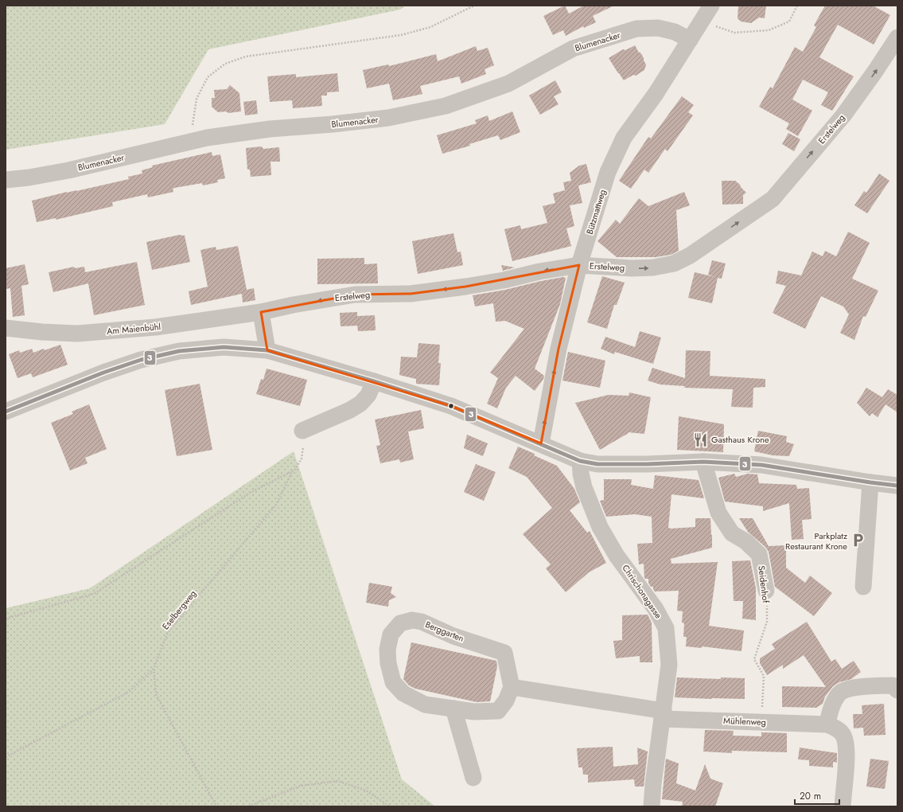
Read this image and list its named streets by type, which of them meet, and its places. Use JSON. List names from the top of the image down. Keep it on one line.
{"streets":{"street":["Blumenacker","Erstelweg","Bützmattweg","Am Maienbühl","Seidenhof","Chrischonagasse","Berggarten","Mühlenweg"],"path":["Eselbergweg"]},"crossings":[["Blumenacker","Bützmattweg"],["Erstelweg","Bützmattweg"],["Erstelweg","Am Maienbühl"],["Seidenhof","Mühlenweg"],["Chrischonagasse","Mühlenweg"]],"one_way":["Bützmattweg"],"places":{"restaurant":["Gasthaus Krone"],"parking":["Parkplatz Restaurant Krone"]},"lines":["transit line 3"],"scale_bar":"20 m"}
